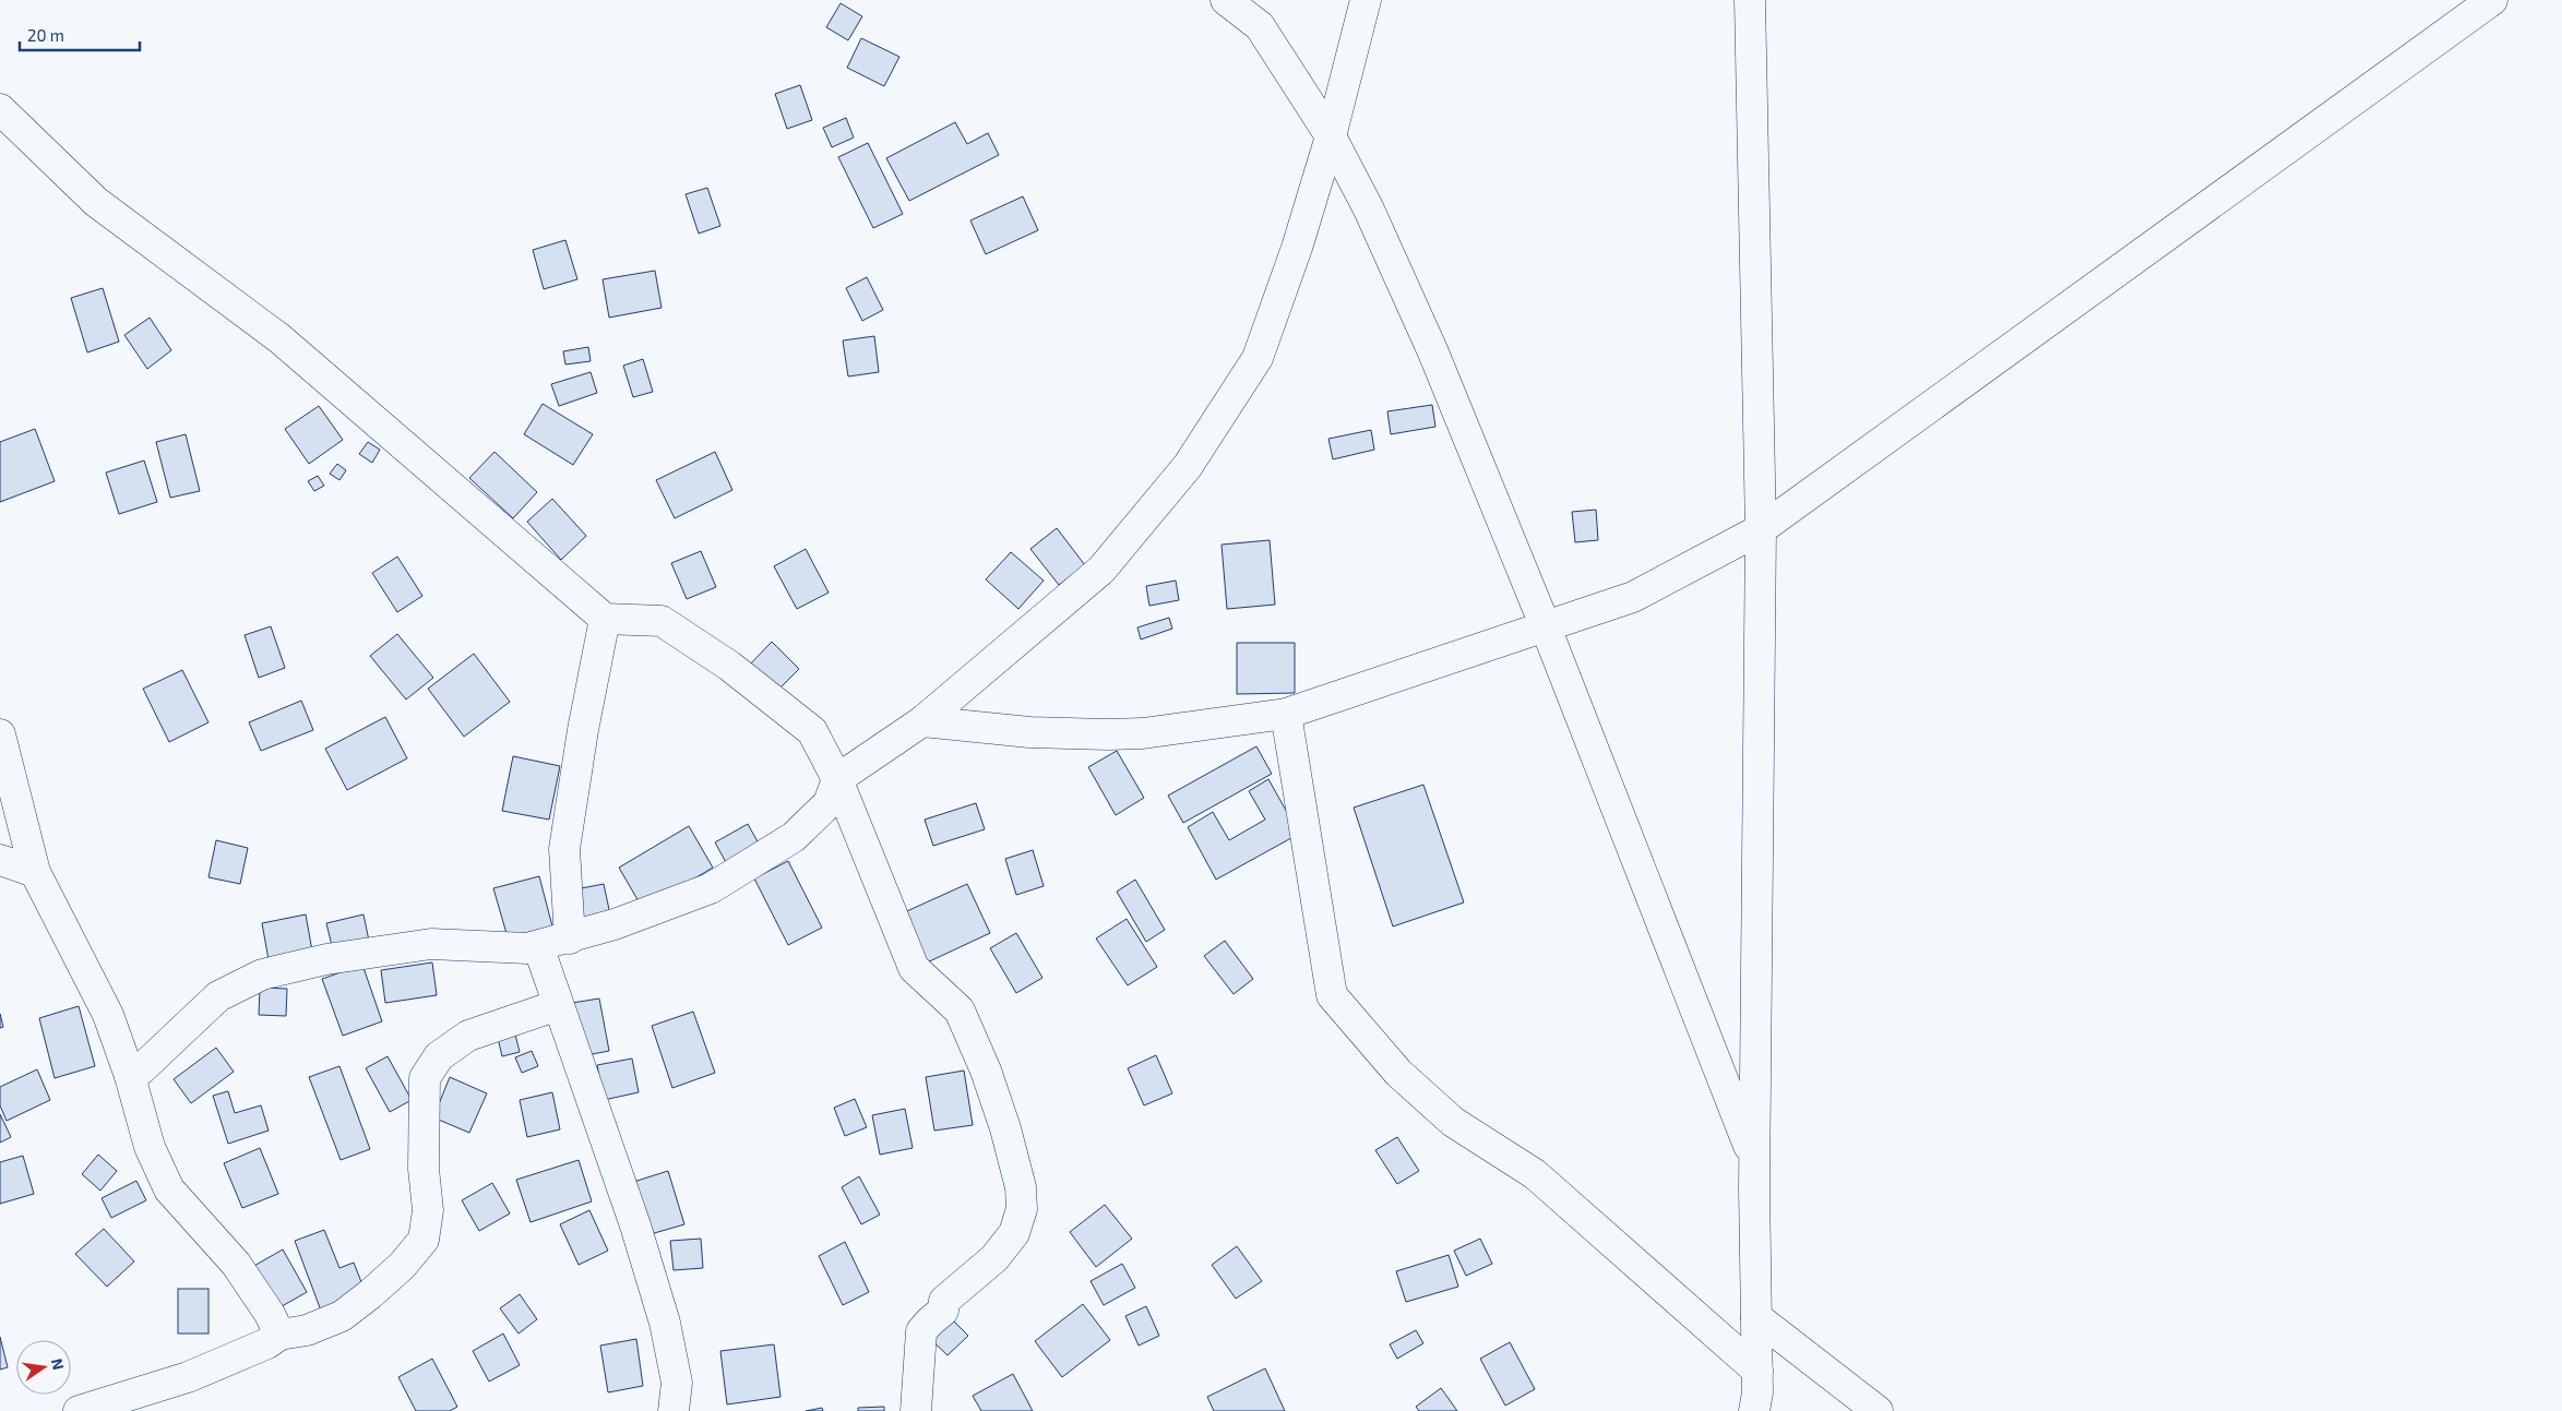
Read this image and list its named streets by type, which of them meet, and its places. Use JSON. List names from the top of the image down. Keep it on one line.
{"scale_bar":"20 m","north":"right"}
